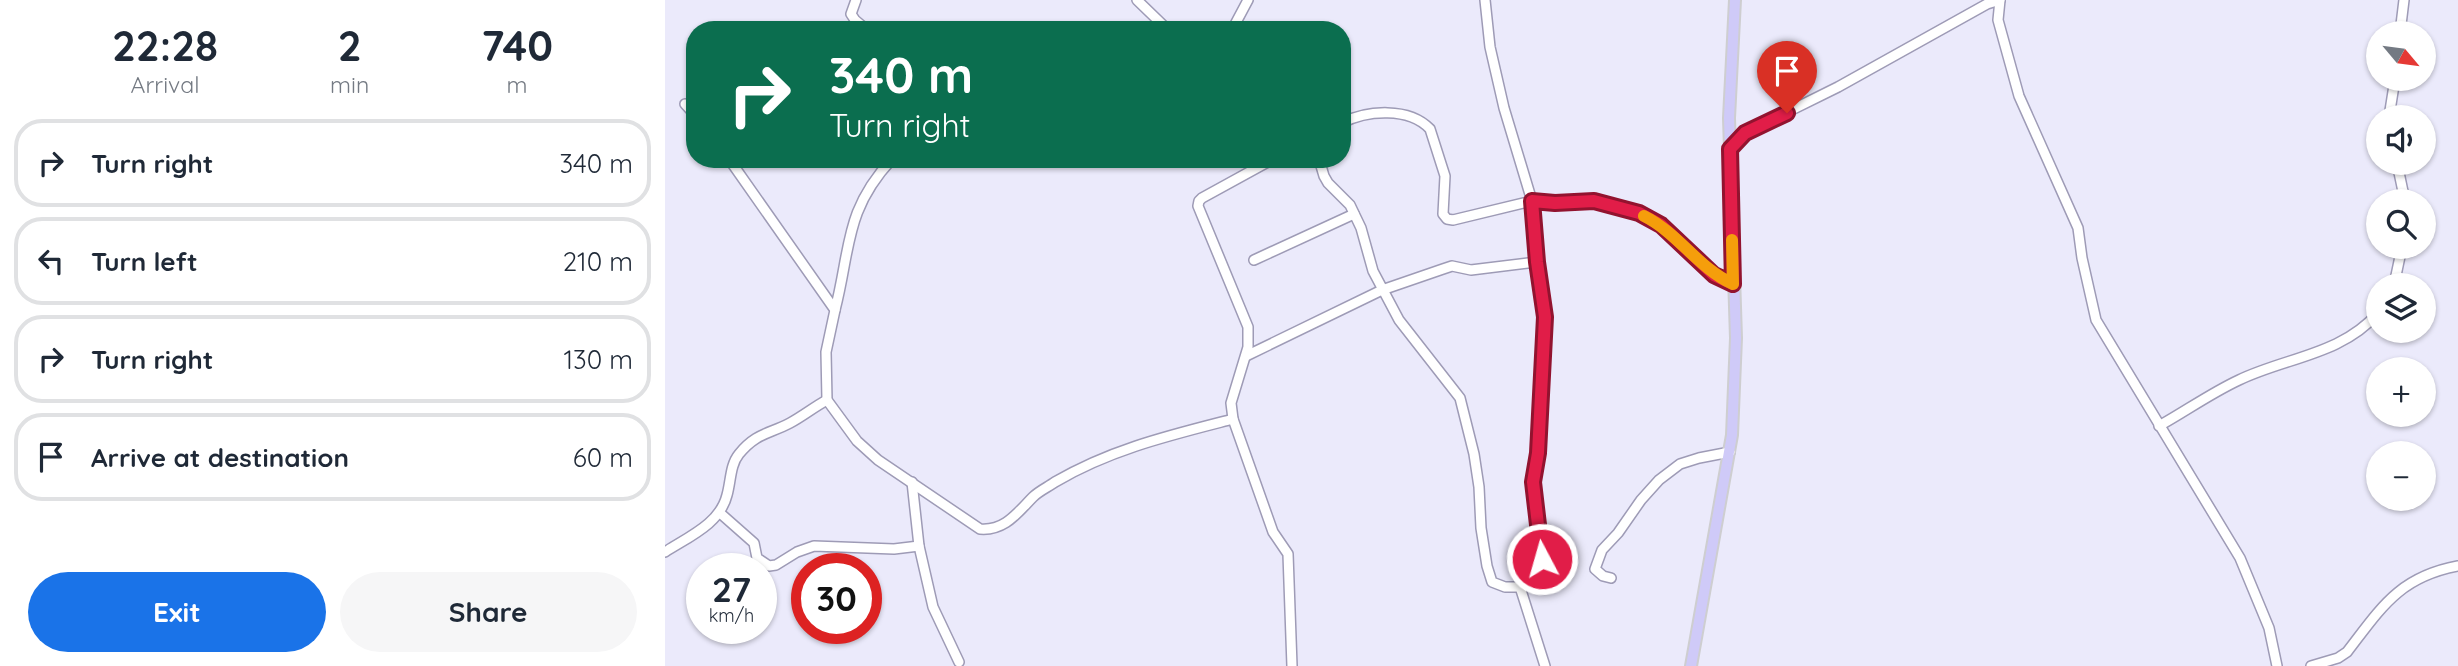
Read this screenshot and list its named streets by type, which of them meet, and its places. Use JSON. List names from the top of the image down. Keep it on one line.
{"north":"bottom right","page":{"eta":["22:28","Arrival","2","min","740","m"],"map_buttons":["+","−"],"turn":["340 m","Turn right"],"list":[{"name":"Turn right","value":"340 m"},{"name":"Turn left","value":"210 m"},{"name":"Turn right","value":"130 m"},{"name":"Arrive at destination","value":"60 m"}],"speed":"27 km/h","limit":"30","buttons":["Exit","Share"]}}
